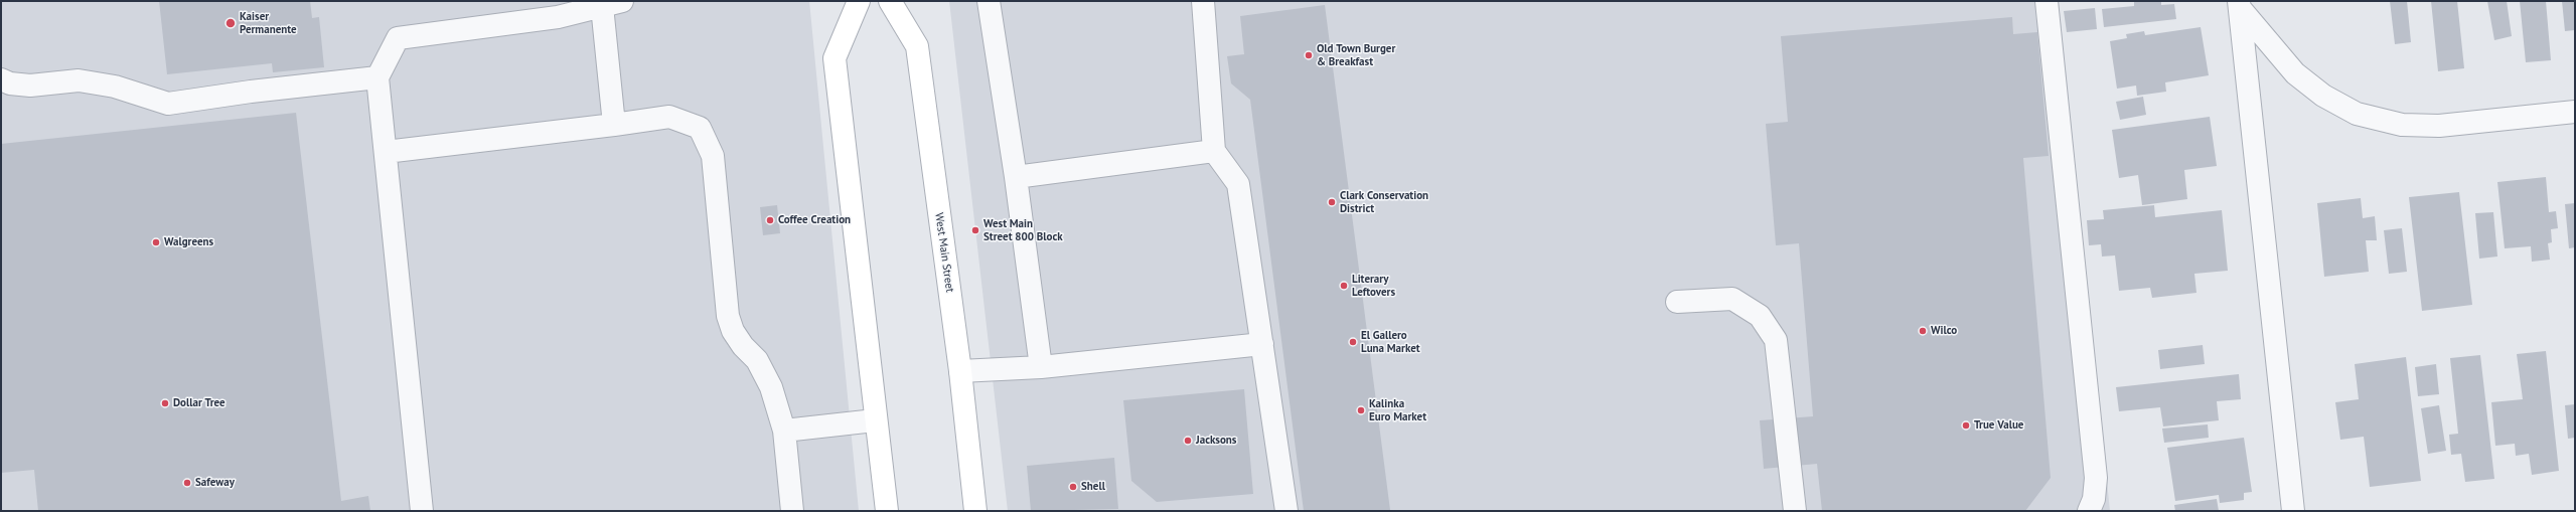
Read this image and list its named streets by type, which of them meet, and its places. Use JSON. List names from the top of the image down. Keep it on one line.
{"streets":{"main road":["West Main Street"]},"places":["Kaiser Permanente","Old Town Burger & Breakfast","Clark Conservation District","Coffee Creation","West Main Street 800 Block","Walgreens","Literary Leftovers","Wilco","El Gallero Luna Market","Dollar Tree","Kalinka Euro Market","True Value","Jacksons","Safeway","Shell"]}
